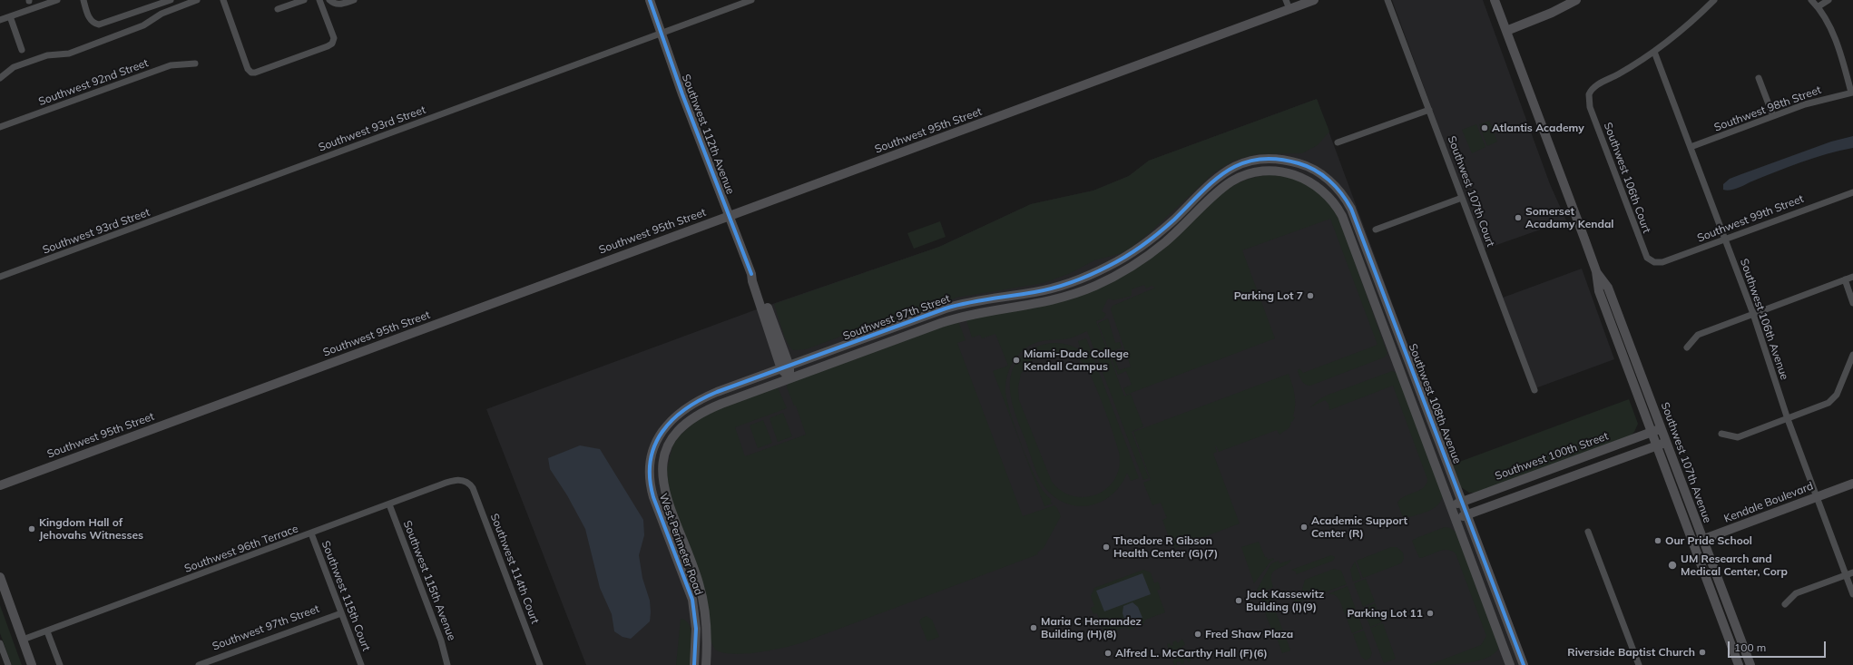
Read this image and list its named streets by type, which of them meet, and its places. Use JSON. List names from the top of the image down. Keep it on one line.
{"streets":{"street":["Southwest 92nd Street","Southwest 98th Street","Southwest 93rd Street","Southwest 95th Street","Southwest 112th Avenue","Southwest 106th Court","Southwest 107th Court","Southwest 99th Street","Southwest 97th Street","Southwest 106th Avenue","Southwest 108th Avenue","Southwest 100th Street","Southwest 107th Avenue","Kendale Boulevard","West Perimeter Road","Southwest 96th Terrace","Southwest 114th Court","Southwest 115th Avenue","Southwest 115th Court"]},"crossings":[["Southwest 98th Street","Southwest 106th Avenue"],["Southwest 93rd Street","Southwest 112th Avenue"],["Southwest 95th Street","Southwest 112th Avenue"],["Southwest 112th Avenue","Southwest 97th Street"],["Southwest 106th Court","Southwest 99th Street"],["Southwest 106th Court","Southwest 106th Avenue"],["Southwest 99th Street","Southwest 106th Avenue"],["Southwest 97th Street","Southwest 108th Avenue"],["Southwest 97th Street","West Perimeter Road"],["Southwest 97th Street","Southwest 115th Court"],["Southwest 106th Avenue","Kendale Boulevard"],["Southwest 108th Avenue","Southwest 100th Street"],["Southwest 100th Street","Southwest 107th Avenue"],["Southwest 107th Avenue","Kendale Boulevard"],["Southwest 96th Terrace","Southwest 114th Court"],["Southwest 96th Terrace","Southwest 115th Avenue"],["Southwest 96th Terrace","Southwest 115th Court"]],"places":["Atlantis Academy","Somerset Acadamy Kendal","Parking Lot 7","Miami-Dade College Kendall Campus","Academic Support Center (R)","Kingdom Hall of Jehovahs Witnesses","Our Pride School","Theodore R Gibson Health Center (G)(7)","UM Research and Medical Center, Corp","Jack Kassewitz Building (I)(9)","Parking Lot 11","Maria C Hernandez Building (H)(8)","Fred Shaw Plaza","Riverside Baptist Church","Alfred L. McCarthy Hall (F)(6)"],"scale_bar":"100 m"}
